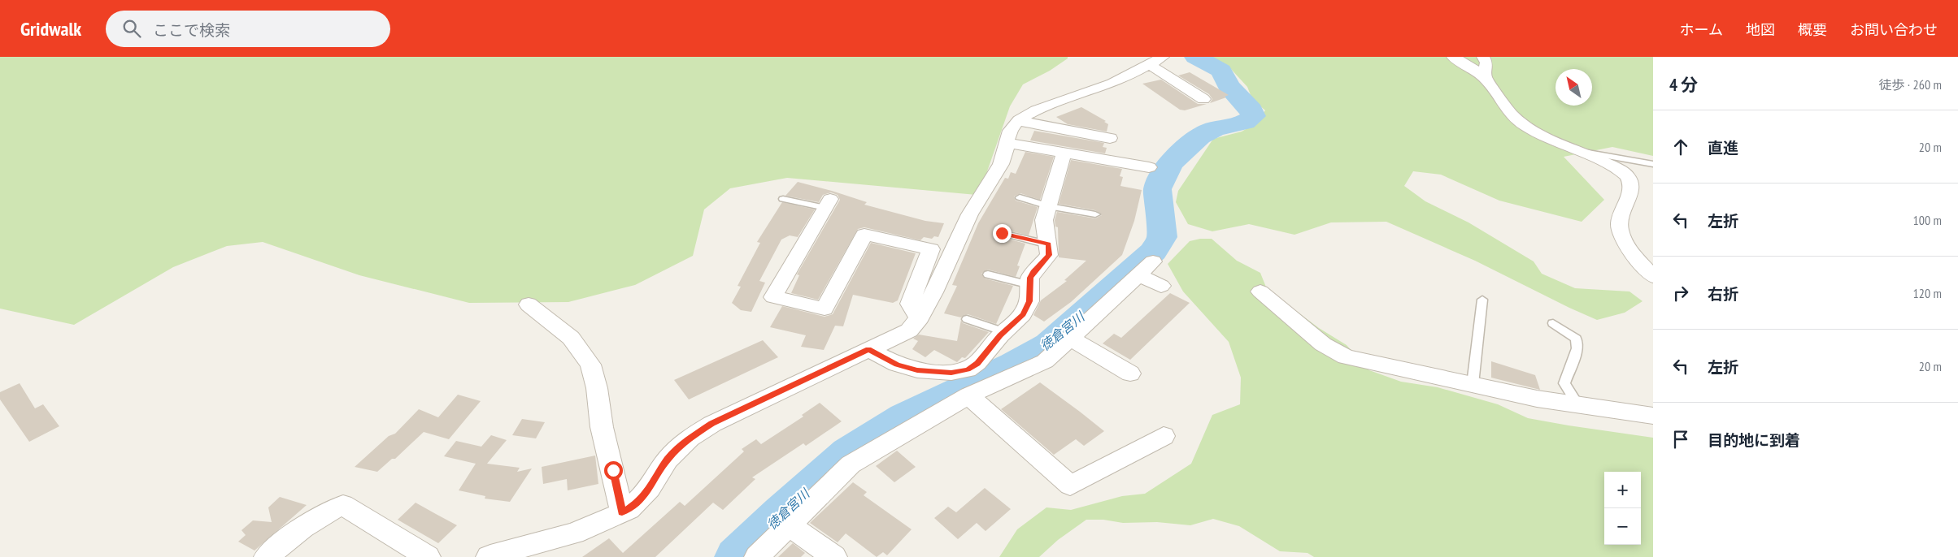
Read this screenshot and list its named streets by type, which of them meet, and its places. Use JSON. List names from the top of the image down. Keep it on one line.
{"water":["徳倉宮川"],"north":"top left","page":{"header":"Gridwalk","search":"ここで検索","nav":["ホーム","地図","概要","お問い合わせ"],"heading":["4 分","徒歩 · 260 m"],"list":[["直進","20 m"],["左折","100 m"],["右折","120 m"],["左折","20 m"],"目的地に到着"],"map_buttons":["+","−"]}}
